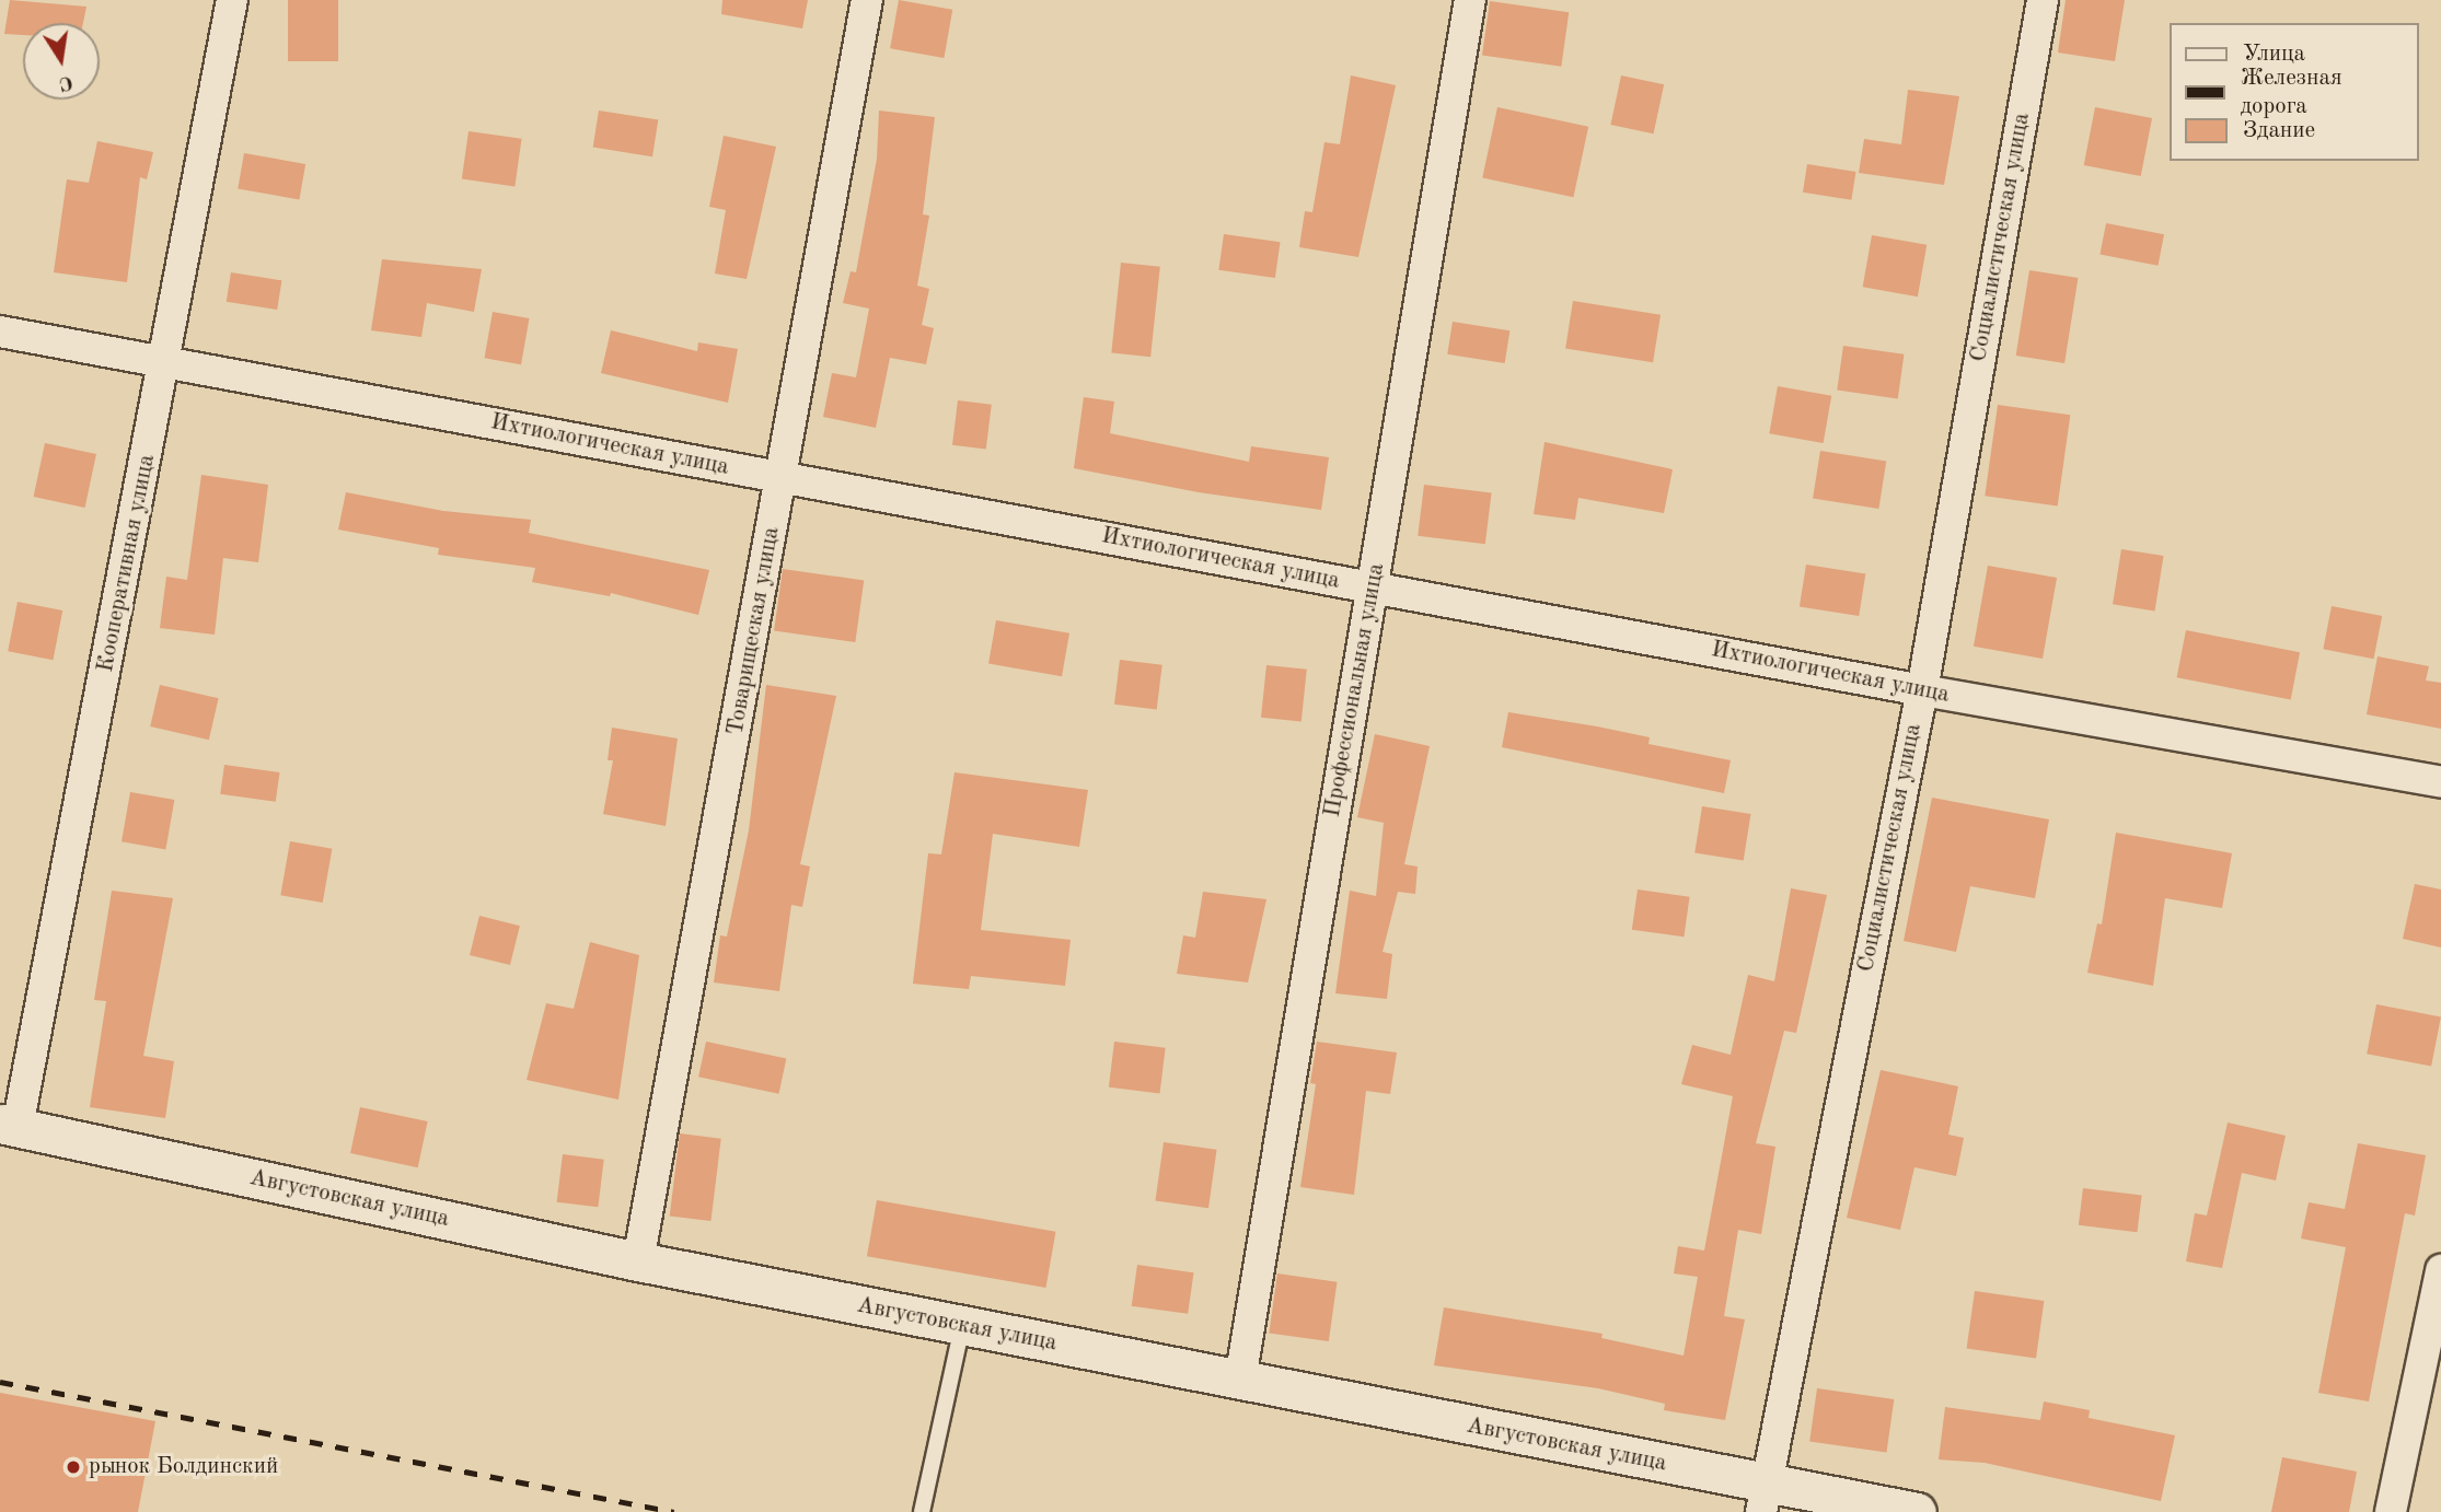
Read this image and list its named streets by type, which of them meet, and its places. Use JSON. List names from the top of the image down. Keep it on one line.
{"streets":{"street":["Социалистическая улица","Ихтиологическая улица","Кооперативная улица","Товарищеская улица","Профессиональная улица","Августовская улица"]},"crossings":[["Социалистическая улица","Ихтиологическая улица"],["Социалистическая улица","Августовская улица"],["Ихтиологическая улица","Кооперативная улица"],["Ихтиологическая улица","Товарищеская улица"],["Ихтиологическая улица","Профессиональная улица"],["Кооперативная улица","Августовская улица"],["Товарищеская улица","Августовская улица"],["Профессиональная улица","Августовская улица"]],"places":["рынок Болдинский"],"legend":["Улица","Железная дорога","Здание"],"north":"bottom"}
